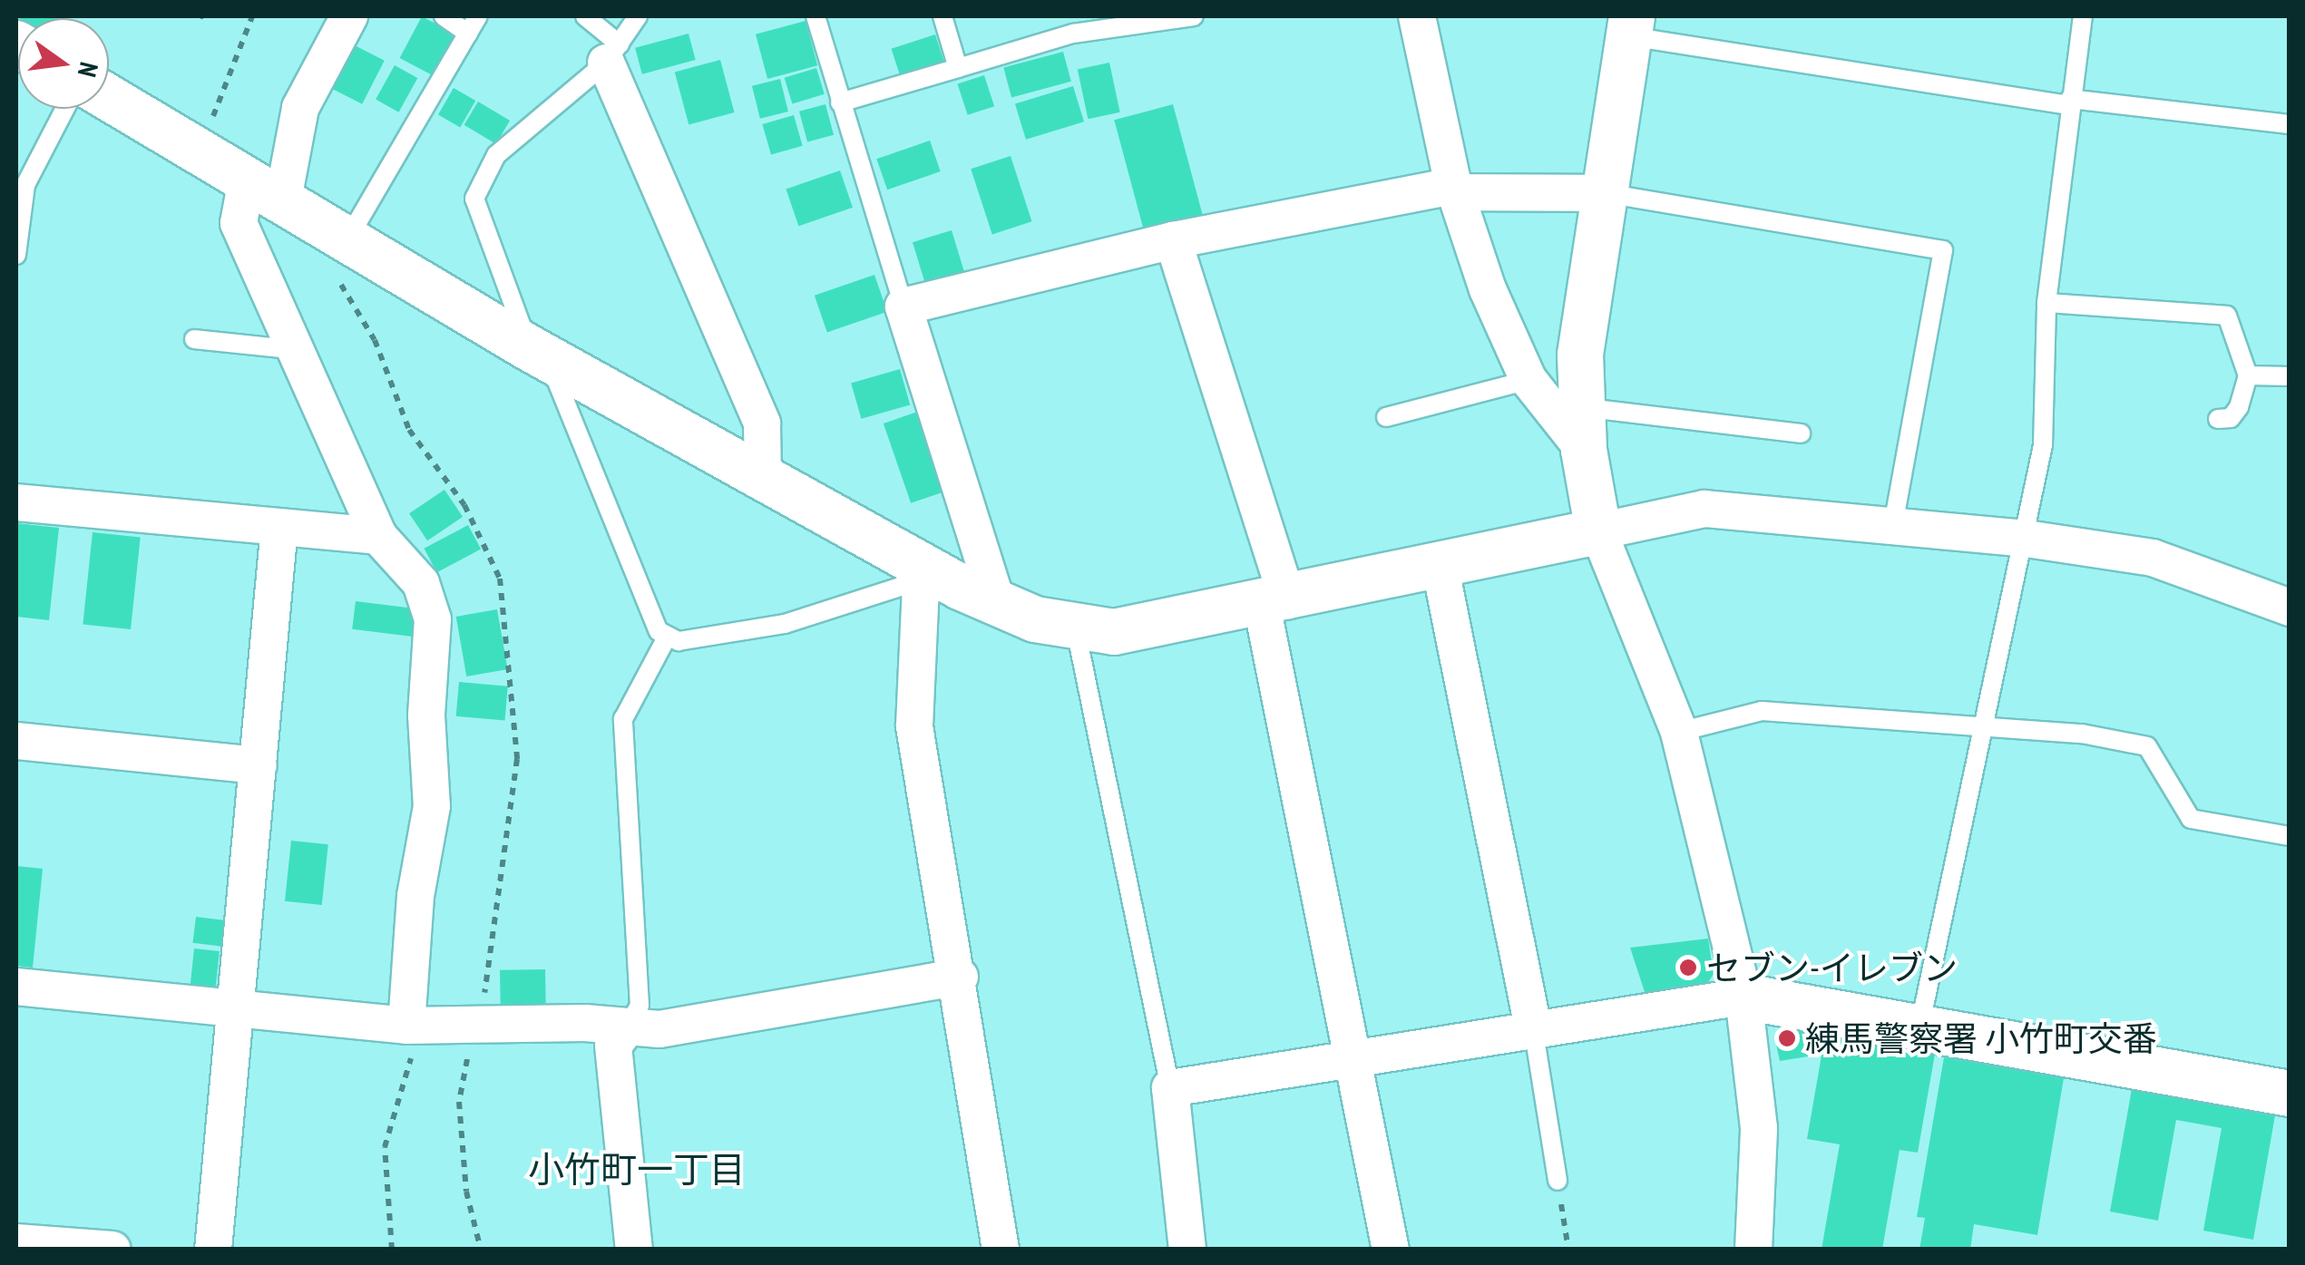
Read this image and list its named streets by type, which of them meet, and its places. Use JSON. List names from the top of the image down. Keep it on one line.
{"districts":["小竹町一丁目"],"places":["セブン-イレブン","練馬警察署 小竹町交番"],"north":"right"}
